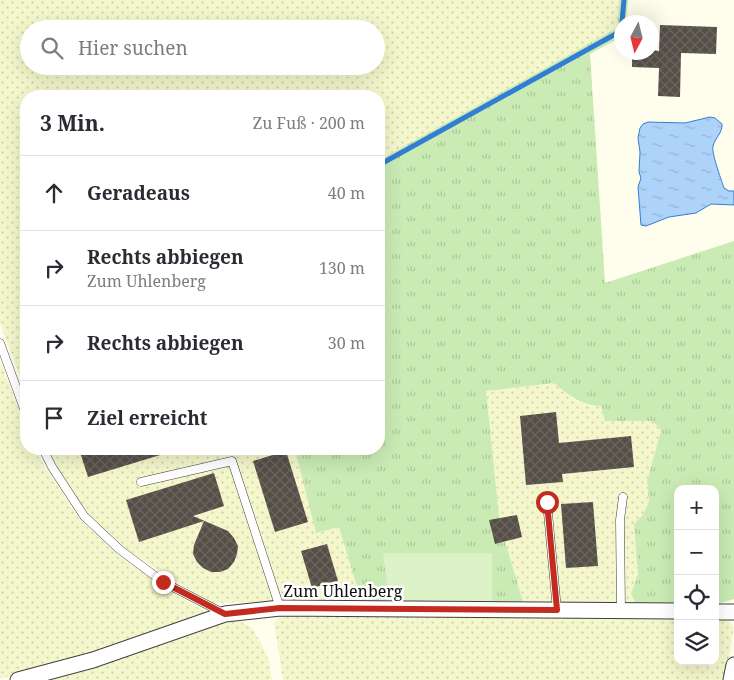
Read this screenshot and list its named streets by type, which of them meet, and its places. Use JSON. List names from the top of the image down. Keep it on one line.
{"streets":{"street":["Zum Uhlenberg"]},"north":"bottom","page":{"search":"Hier suchen","heading":["3 Min.","Zu Fuß · 200 m"],"list":[["Geradeaus","40 m"],["Rechts abbiegen","Zum Uhlenberg","130 m"],["Rechts abbiegen","30 m"],"Ziel erreicht"],"map_buttons":["+","−"]}}
